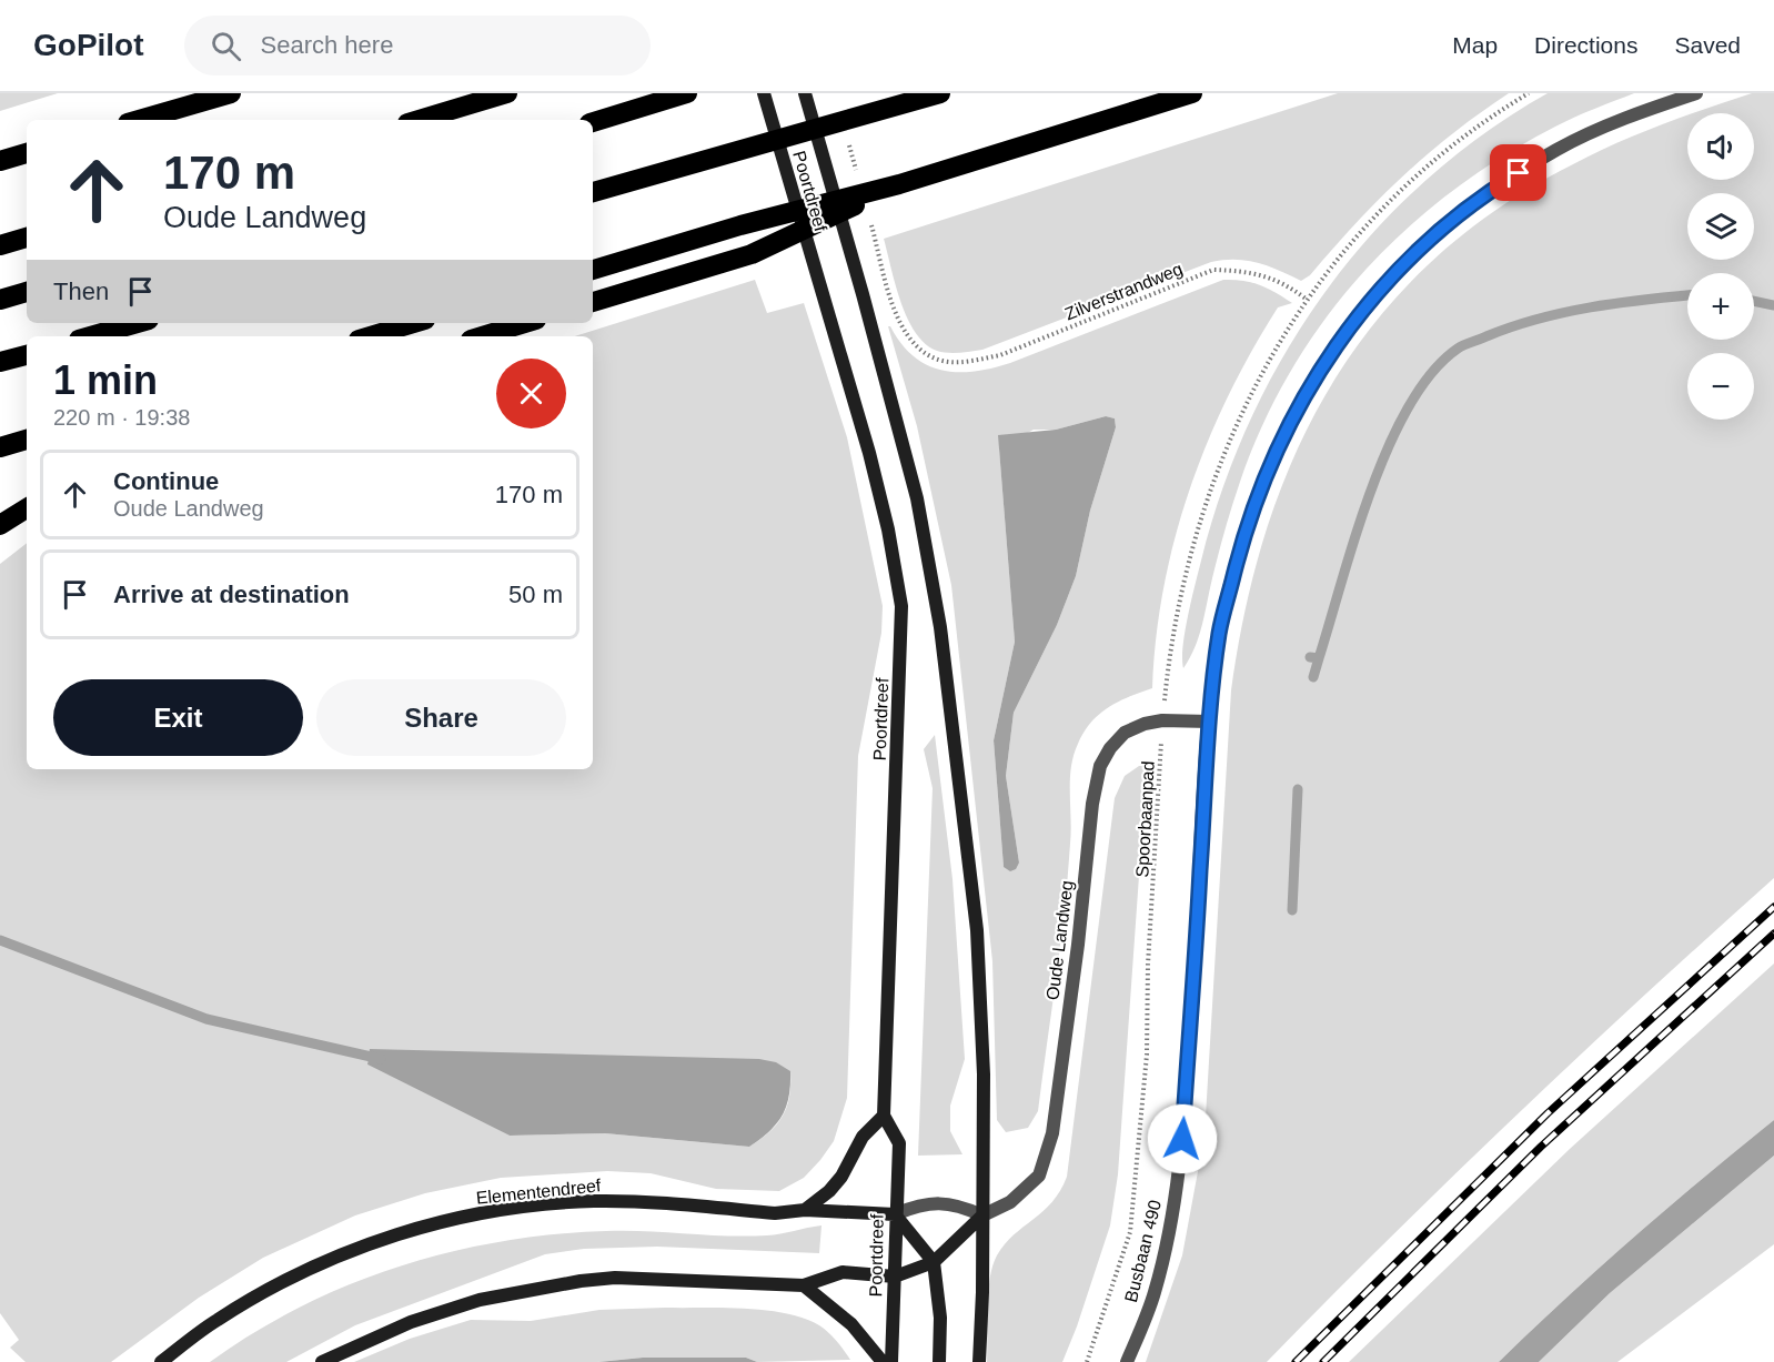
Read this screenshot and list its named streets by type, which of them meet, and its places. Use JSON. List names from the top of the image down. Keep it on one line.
{"streets":{"main road":["Poortdreef","Elementendreef"],"lane":["Oude Landweg","Busbaan 490"],"path":["Zilverstrandweg","Spoorbaanpad"]},"crossings":[["Poortdreef","Oude Landweg"],["Poortdreef","Elementendreef"],["Zilverstrandweg","Spoorbaanpad"],["Spoorbaanpad","Oude Landweg"],["Oude Landweg","Busbaan 490"]],"page":{"header":"GoPilot","search":"Search here","nav":["Map","Directions","Saved"],"map_buttons":["+","−"],"turn":["170 m","Oude Landweg"],"then":"Then","heading":["1 min","220 m · 19:38"],"list":[{"name":"Continue","note":"Oude Landweg","value":"170 m"},{"name":"Arrive at destination","value":"50 m"}],"buttons":["Exit","Share"]}}
